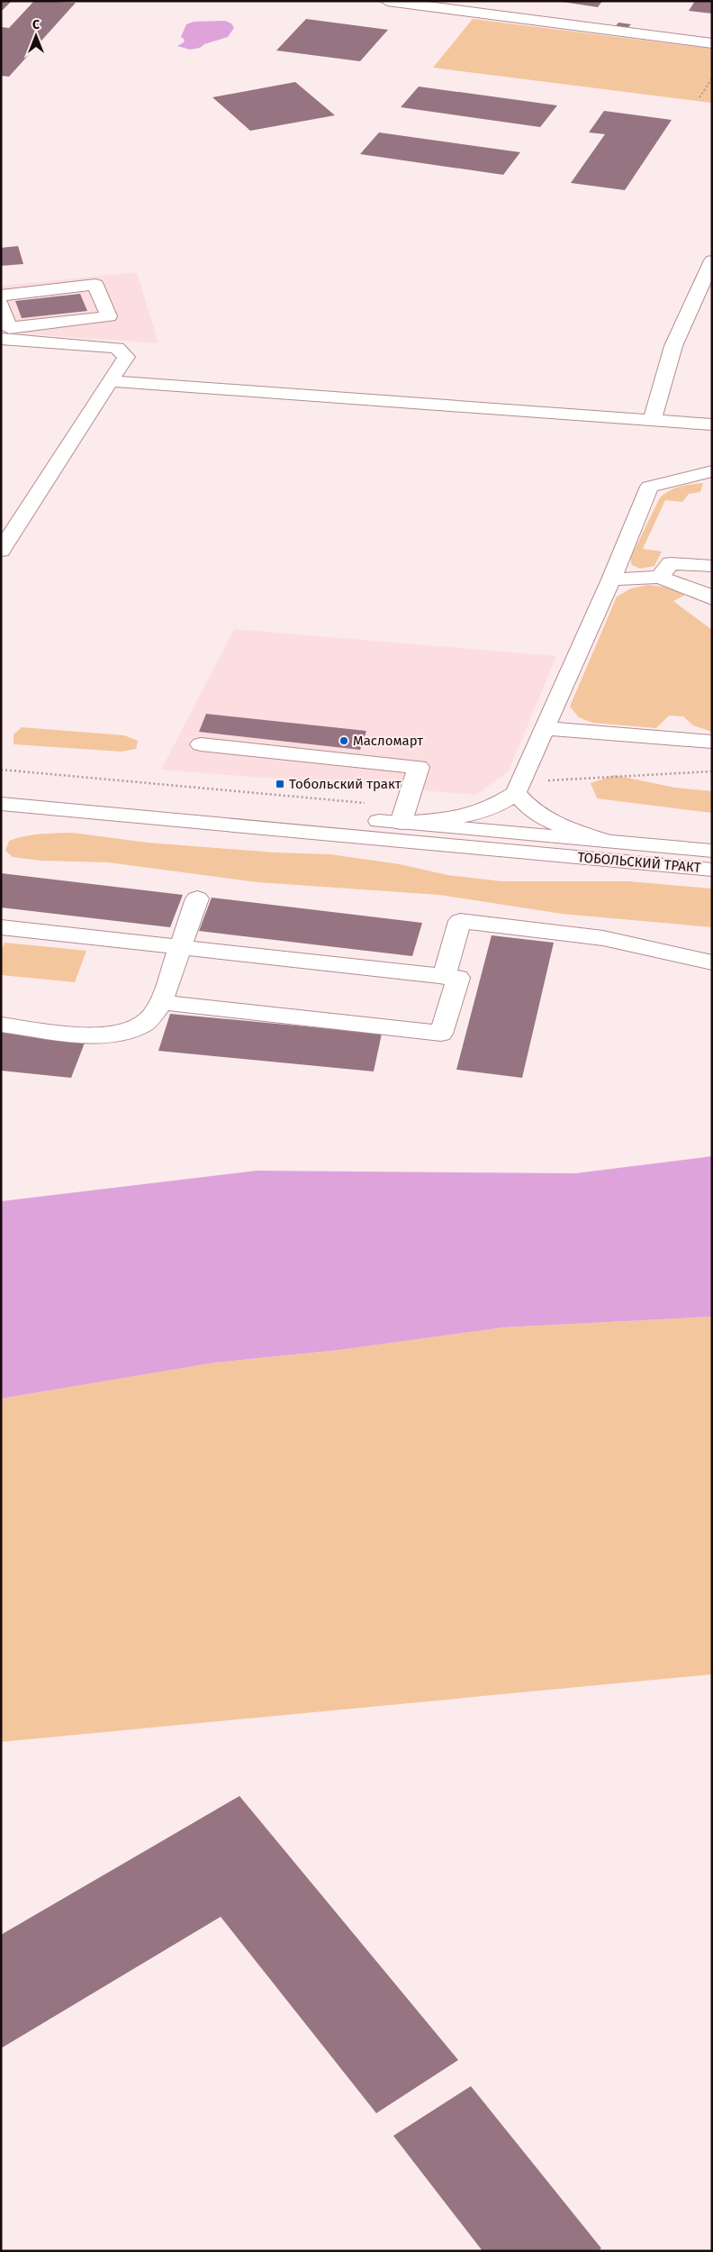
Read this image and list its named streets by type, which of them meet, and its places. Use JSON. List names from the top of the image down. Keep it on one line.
{"streets":{"street":["ТОБОЛЬСКИЙ ТРАКТ"]},"places":{"other":["Масломарт"],"transit":["Тобольский тракт"]},"north":"top"}
